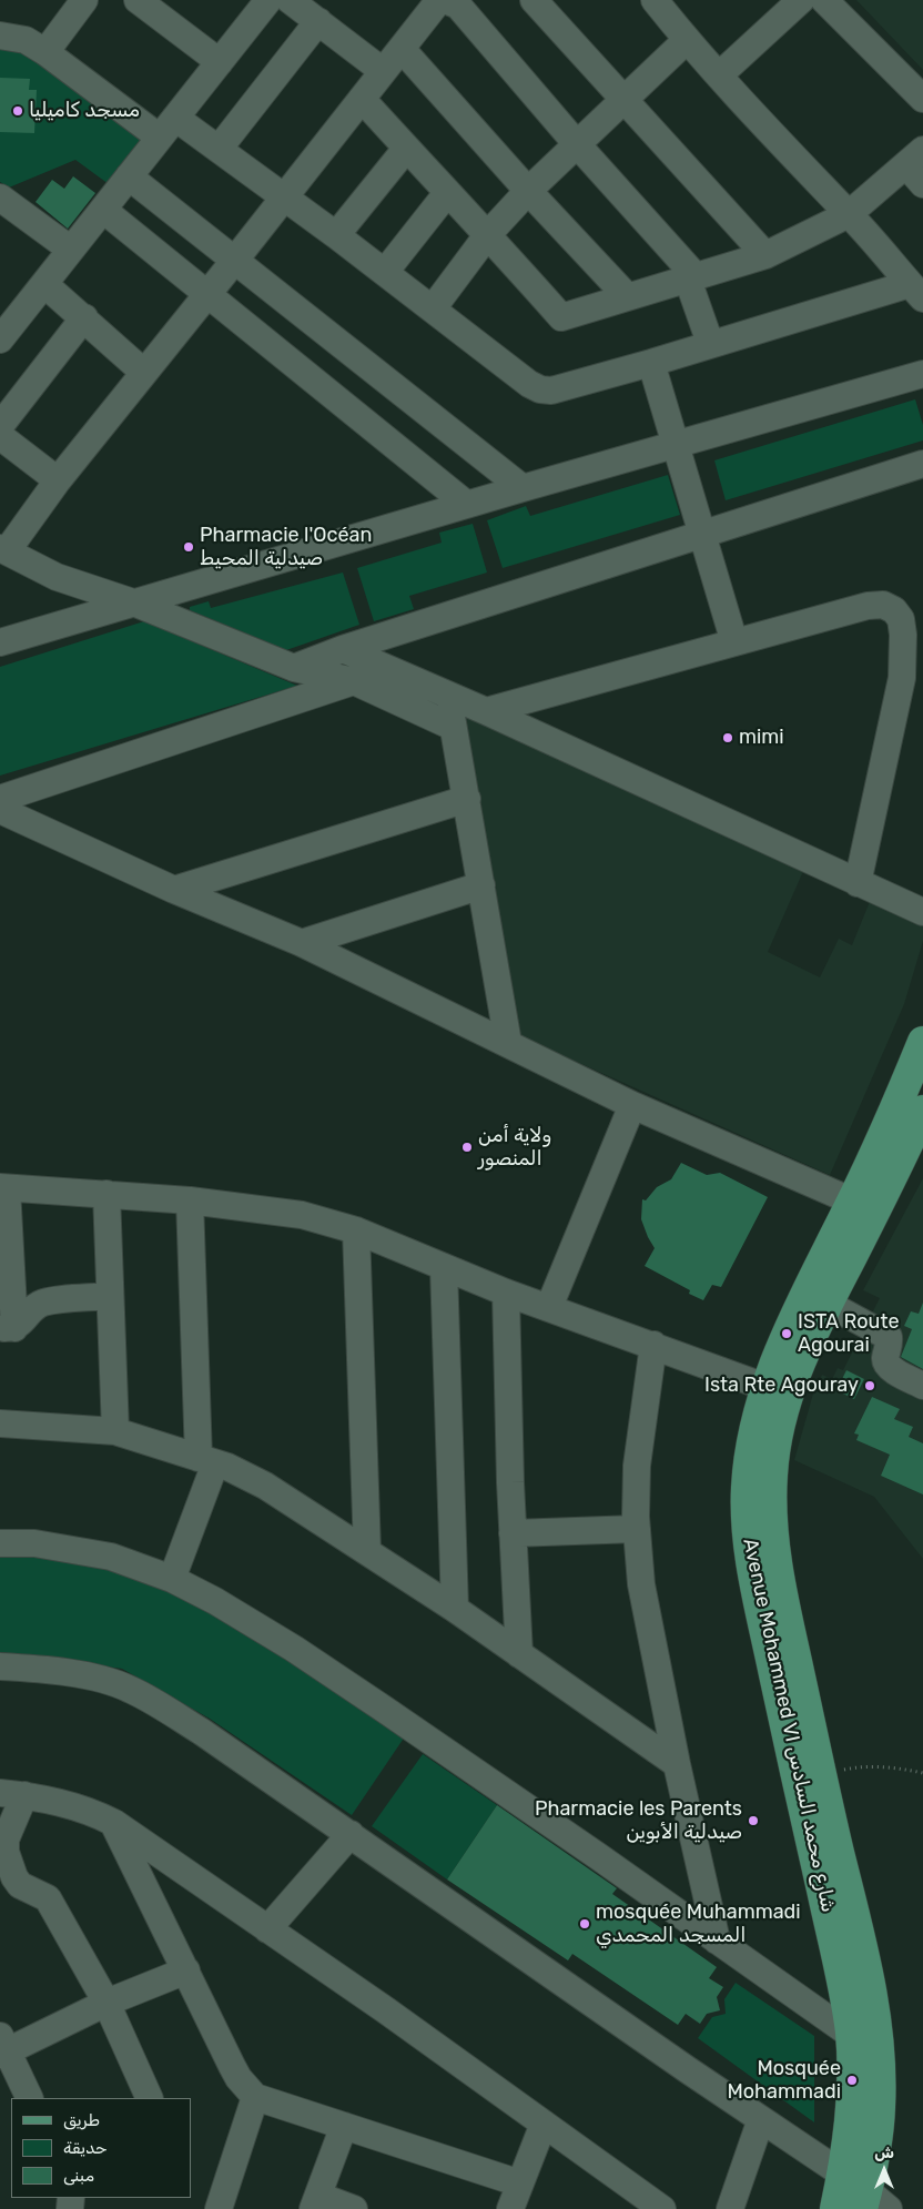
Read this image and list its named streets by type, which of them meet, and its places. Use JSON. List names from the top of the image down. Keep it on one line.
{"streets":{"main road":["Avenue Mohammed VI شارع محمد السادس"]},"places":["مسجد كاميليا","Pharmacie l'Océan صيدلية المحيط","mimi","ولاية أمن المنصور","ISTA Route Agourai","Ista Rte Agouray","Pharmacie les Parents صيدلية الأبوين","mosquée Muhammadi المسجد المحمدي","Mosquée Mohammadi"],"legend":["طريق","حديقة","مبنى"],"north":"top"}
